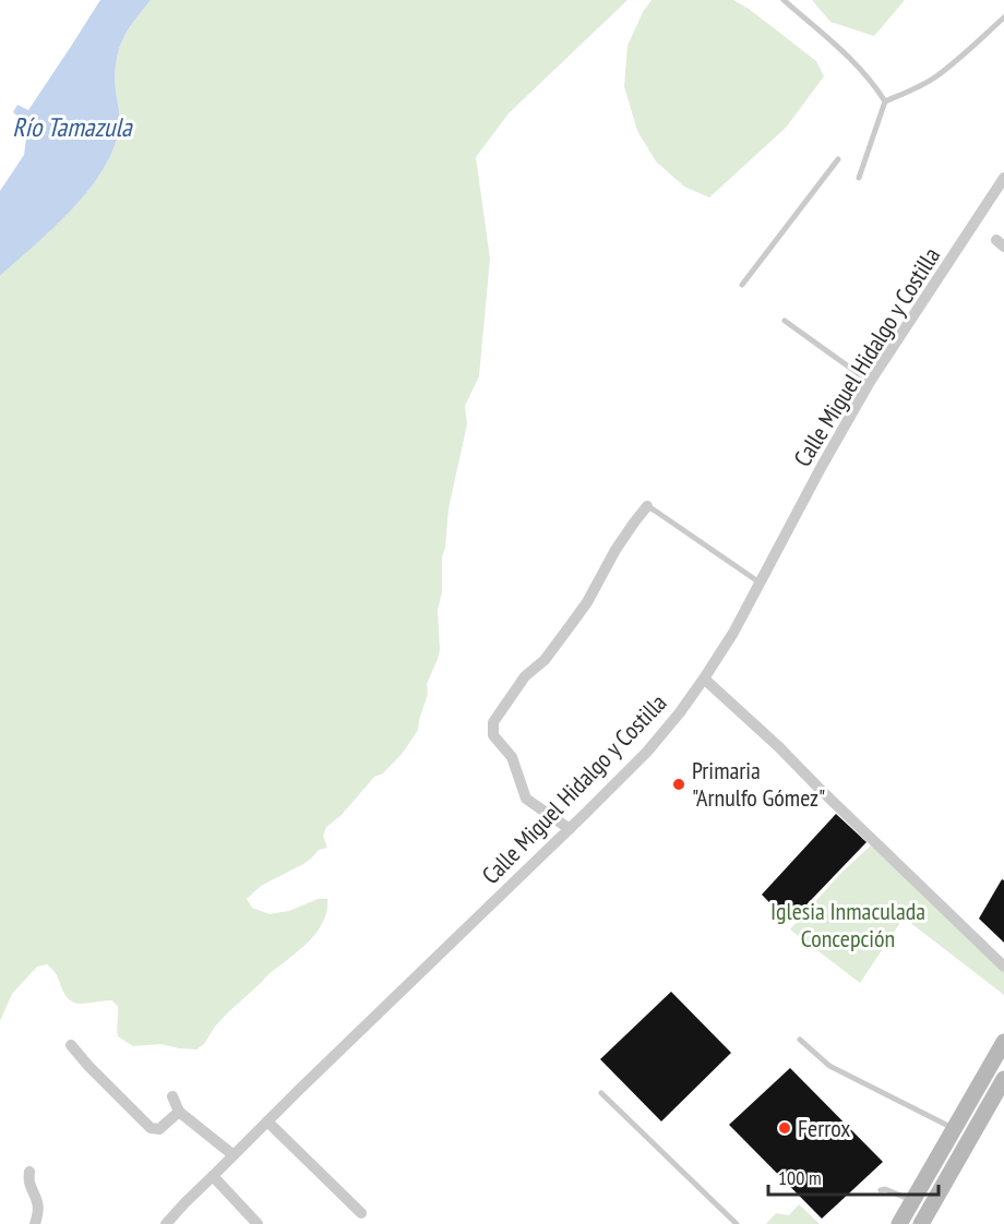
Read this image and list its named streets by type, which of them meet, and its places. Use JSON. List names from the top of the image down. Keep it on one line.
{"streets":{"street":["Calle Miguel Hidalgo y Costilla"]},"water":["Río Tamazula"],"parks":["Iglesia Inmaculada Concepción"],"places":["Primaria \"Arnulfo Gómez\"","Ferrox"],"scale_bar":"100 m"}
